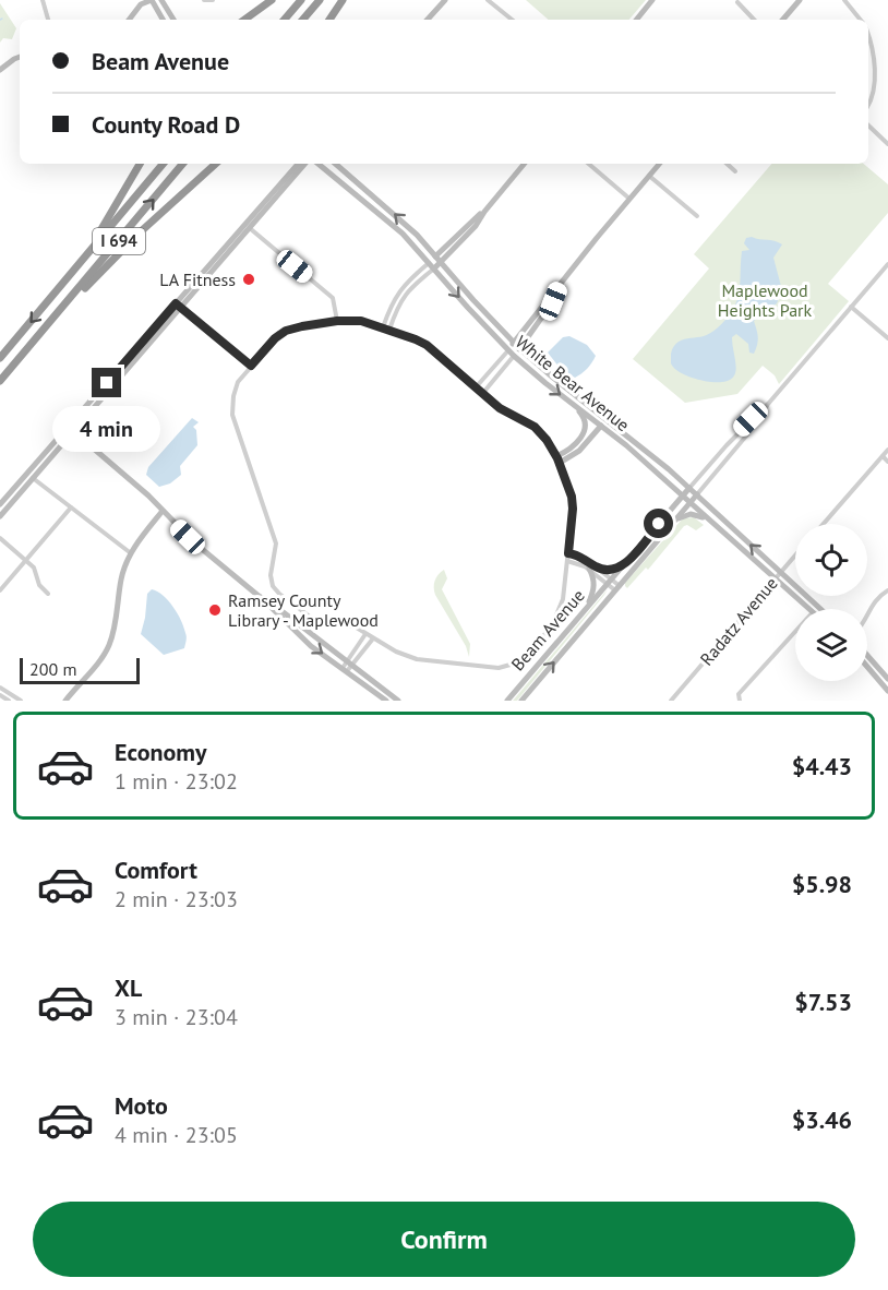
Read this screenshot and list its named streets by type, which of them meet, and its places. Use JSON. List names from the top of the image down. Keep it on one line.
{"streets":{"highway":["I 694"],"street":["White Bear Avenue","Radatz Avenue","Beam Avenue"]},"crossings":[["White Bear Avenue","Radatz Avenue"],["White Bear Avenue","Beam Avenue"]],"parks":["Maplewood Heights Park"],"places":["LA Fitness","Ramsey County Library - Maplewood"],"scale_bar":"200 m","page":{"banner":["Beam Avenue","County Road D"],"bubble":"4 min","scale":"200 m","list":[{"name":"Economy","note":"1 min · 23:02","value":"$4.43"},{"name":"Comfort","note":"2 min · 23:03","value":"$5.98"},{"name":"XL","note":"3 min · 23:04","value":"$7.53"},{"name":"Moto","note":"4 min · 23:05","value":"$3.46"}],"buttons":"Confirm"}}
